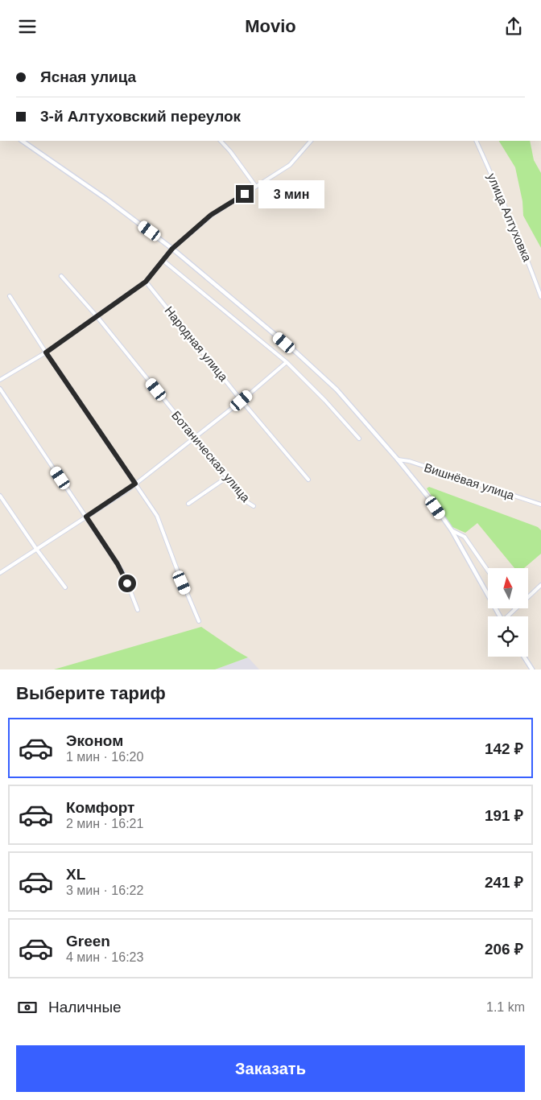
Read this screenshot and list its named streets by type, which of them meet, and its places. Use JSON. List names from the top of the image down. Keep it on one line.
{"streets":{"street":["улица Алтуховка","Народная улица","Ботаническая улица","Вишнёвая улица"]},"north":"top","page":{"header":"Movio","banner":["Ясная улица","3-й Алтуховский переулок"],"bubble":"3 мин","heading":"Выберите тариф","list":[{"name":"Эконом","note":"1 мин · 16:20","value":"142 ₽"},{"name":"Комфорт","note":"2 мин · 16:21","value":"191 ₽"},{"name":"XL","note":"3 мин · 16:22","value":"241 ₽"},{"name":"Green","note":"4 мин · 16:23","value":"206 ₽"}],"pay":["Наличные","1.1 km"],"buttons":"Заказать"}}
